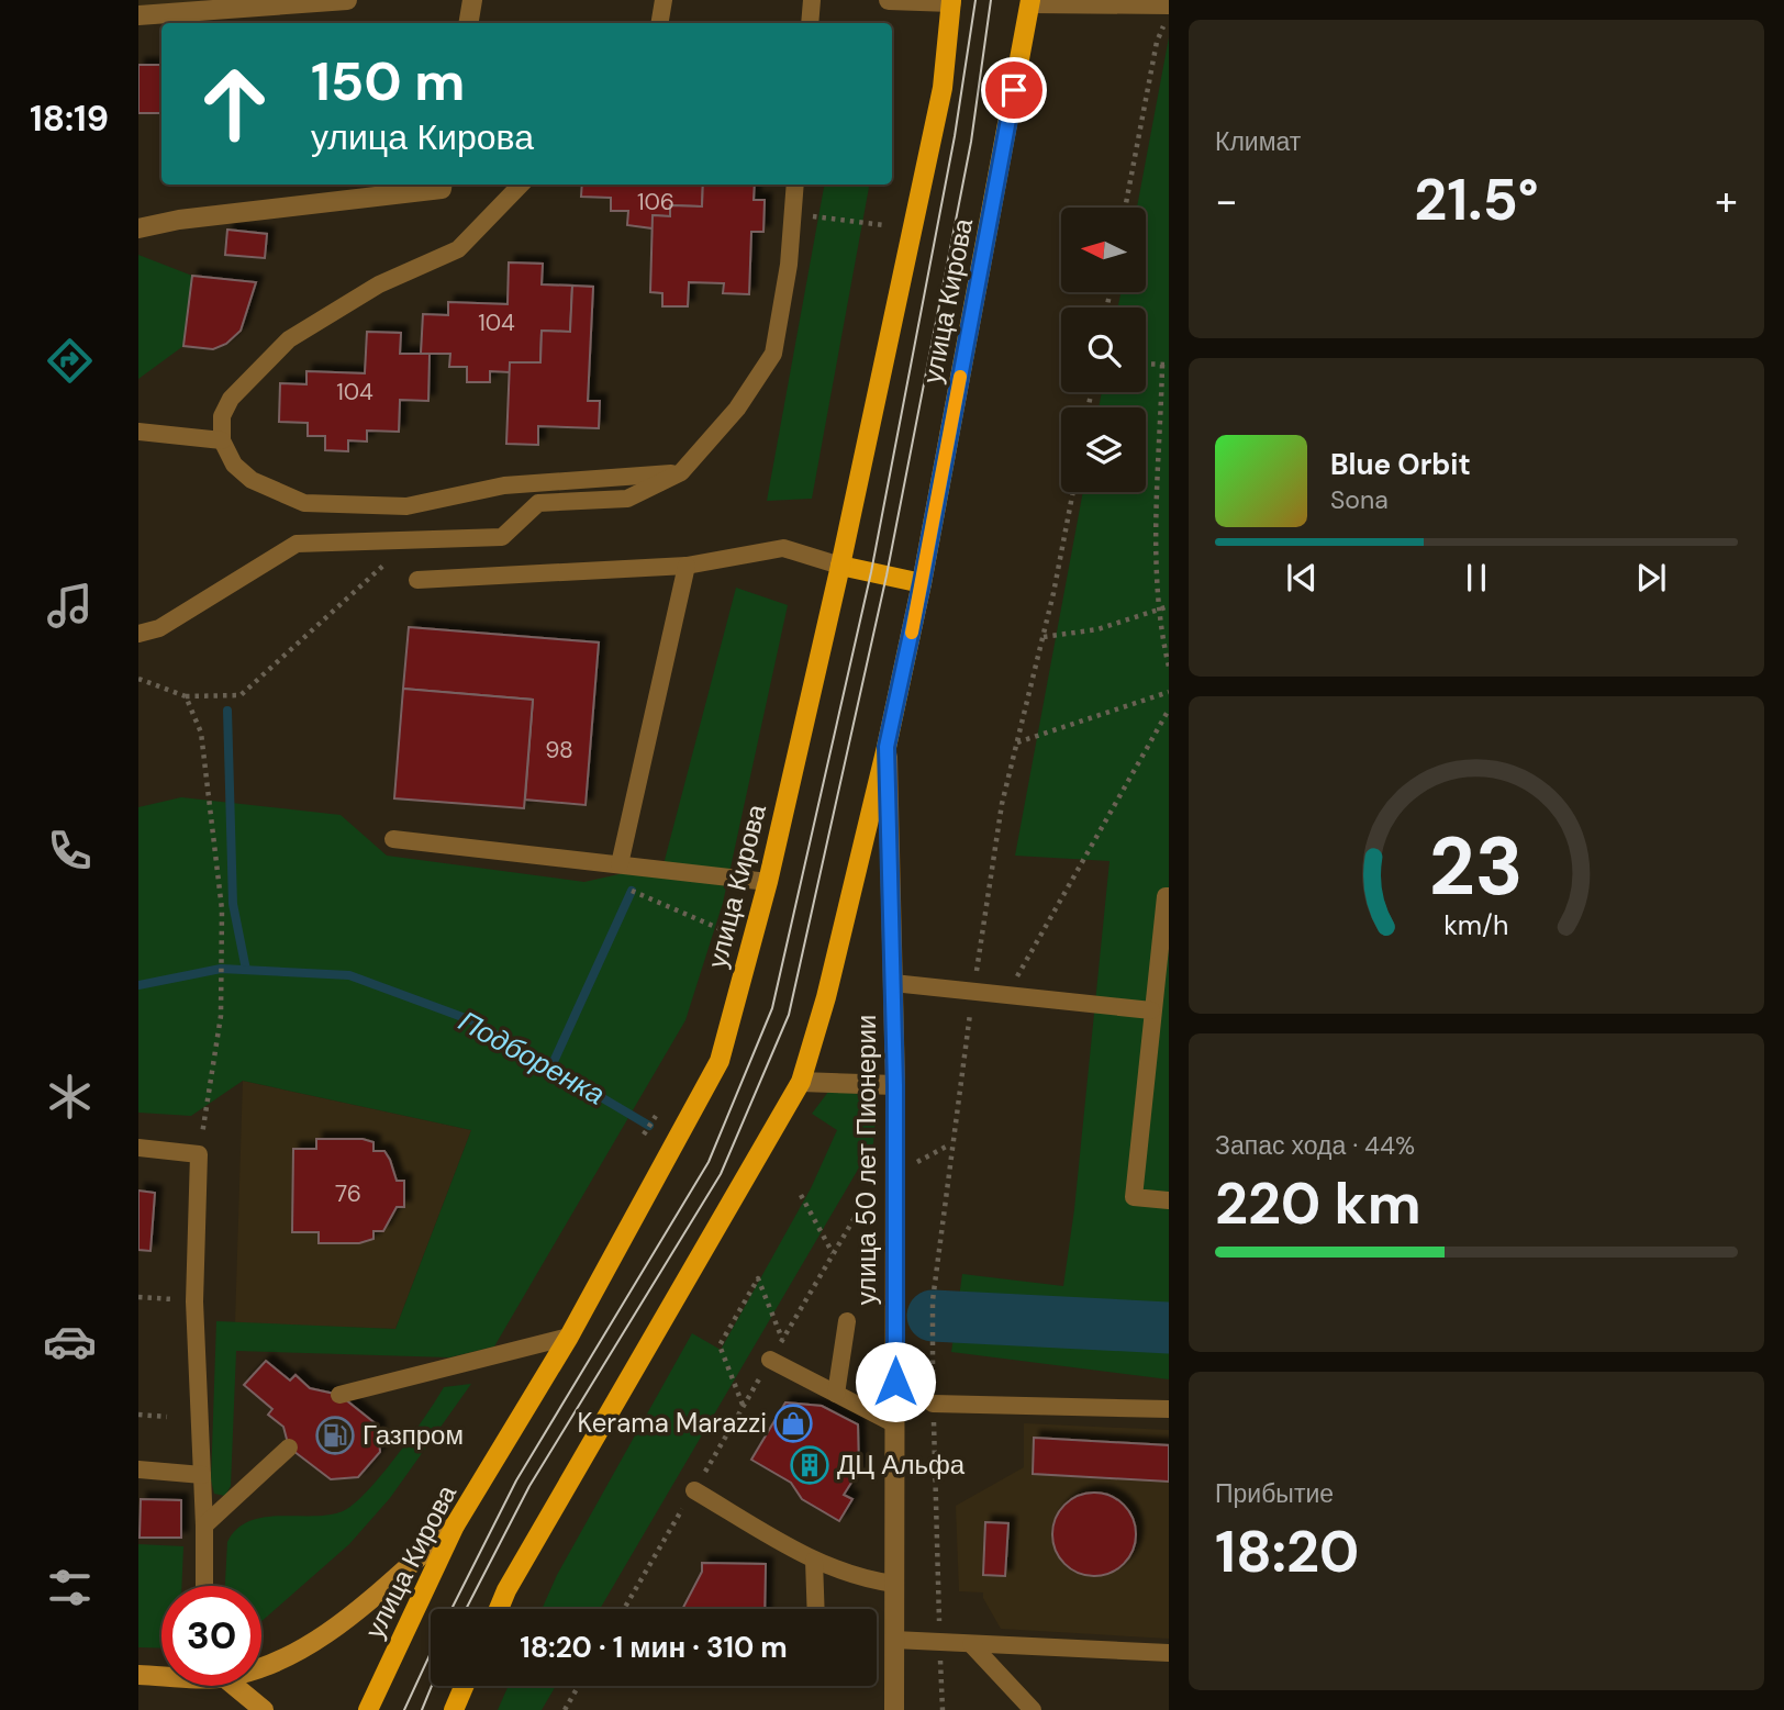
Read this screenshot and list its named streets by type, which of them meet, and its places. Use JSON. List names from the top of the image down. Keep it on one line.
{"streets":{"main road":["улица Кирова"],"street":["улица 50 лет Пионерии"]},"crossings":[["улица Кирова","улица 50 лет Пионерии"]],"water":["Подборенка"],"places":{"shop":["Kerama Marazzi"],"fuel station":["Газпром"],"building":["ДЦ Альфа"]},"house_numbers":["106","104","104","98","76"],"north":"left","page":{"tabs":"18:19","tile":["Климат",["Запас хода · 44%","220 km"],["Прибытие","18:20"]],"turn":["150 m","улица Кирова"],"heat":["−","21.5°","+"],"song":["Blue Orbit","Sona"],"limit":"30","trip":"18:20 · 1 мин · 310 m","gauge":["23","km/h"]}}
